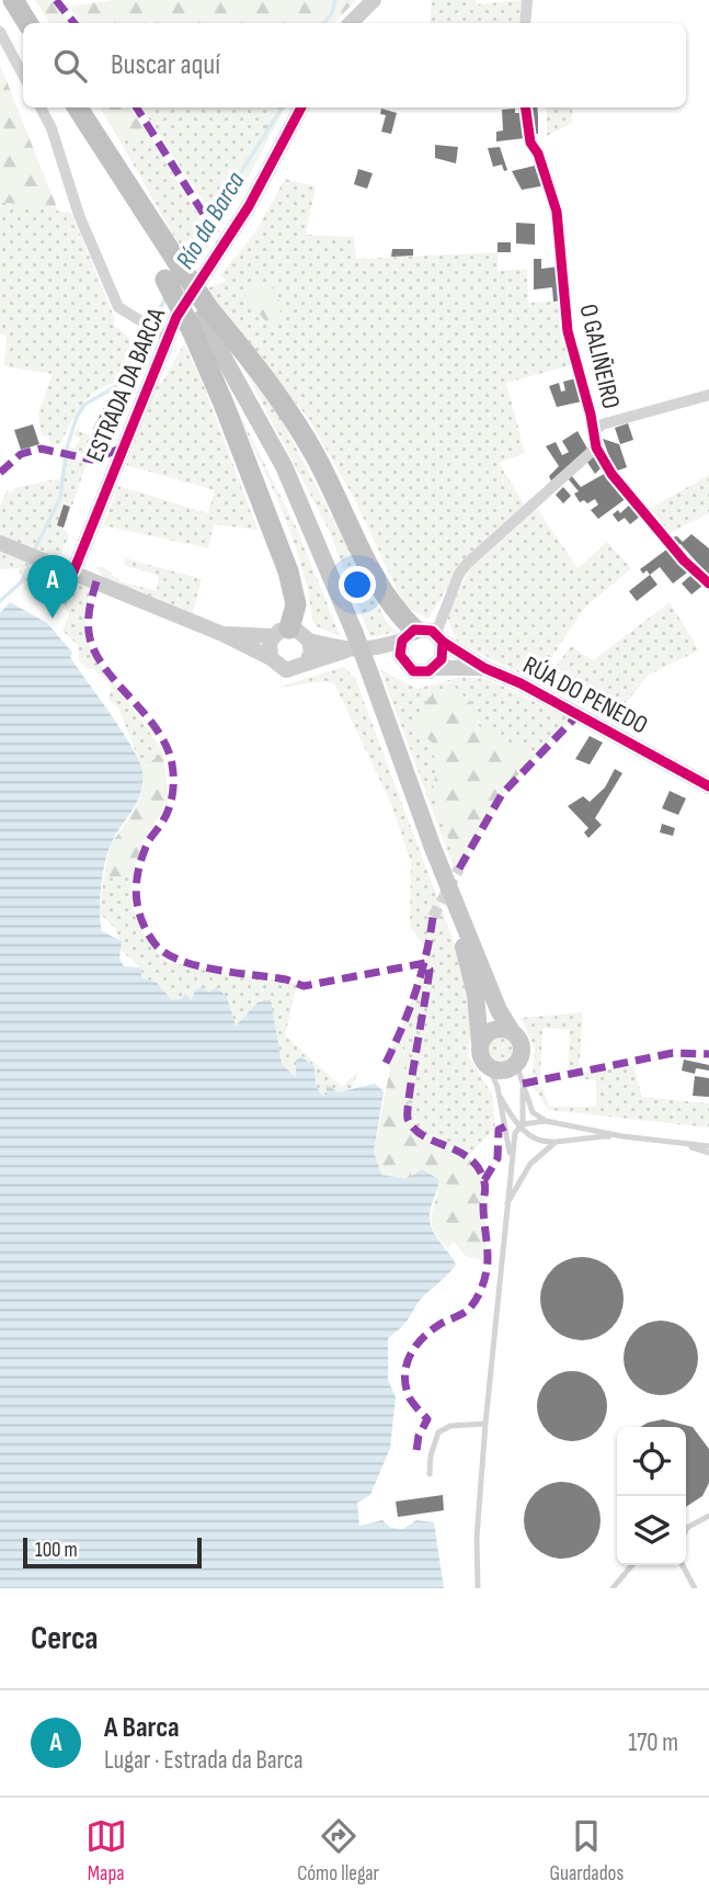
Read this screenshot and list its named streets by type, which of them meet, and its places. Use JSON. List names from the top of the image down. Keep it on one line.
{"streets":{"street":["O GALIÑEIRO","ESTRADA DA BARCA","RÚA DO PENEDO"]},"water":["Río da Barca"],"scale_bar":"100 m","page":{"search":"Buscar aquí","pins":"A","scale":"100 m","heading":"Cerca","list":[{"mark":"A","name":"A Barca","note":"Lugar · Estrada da Barca","value":"170 m"}],"nav":["Mapa","Cómo llegar","Guardados"]}}
